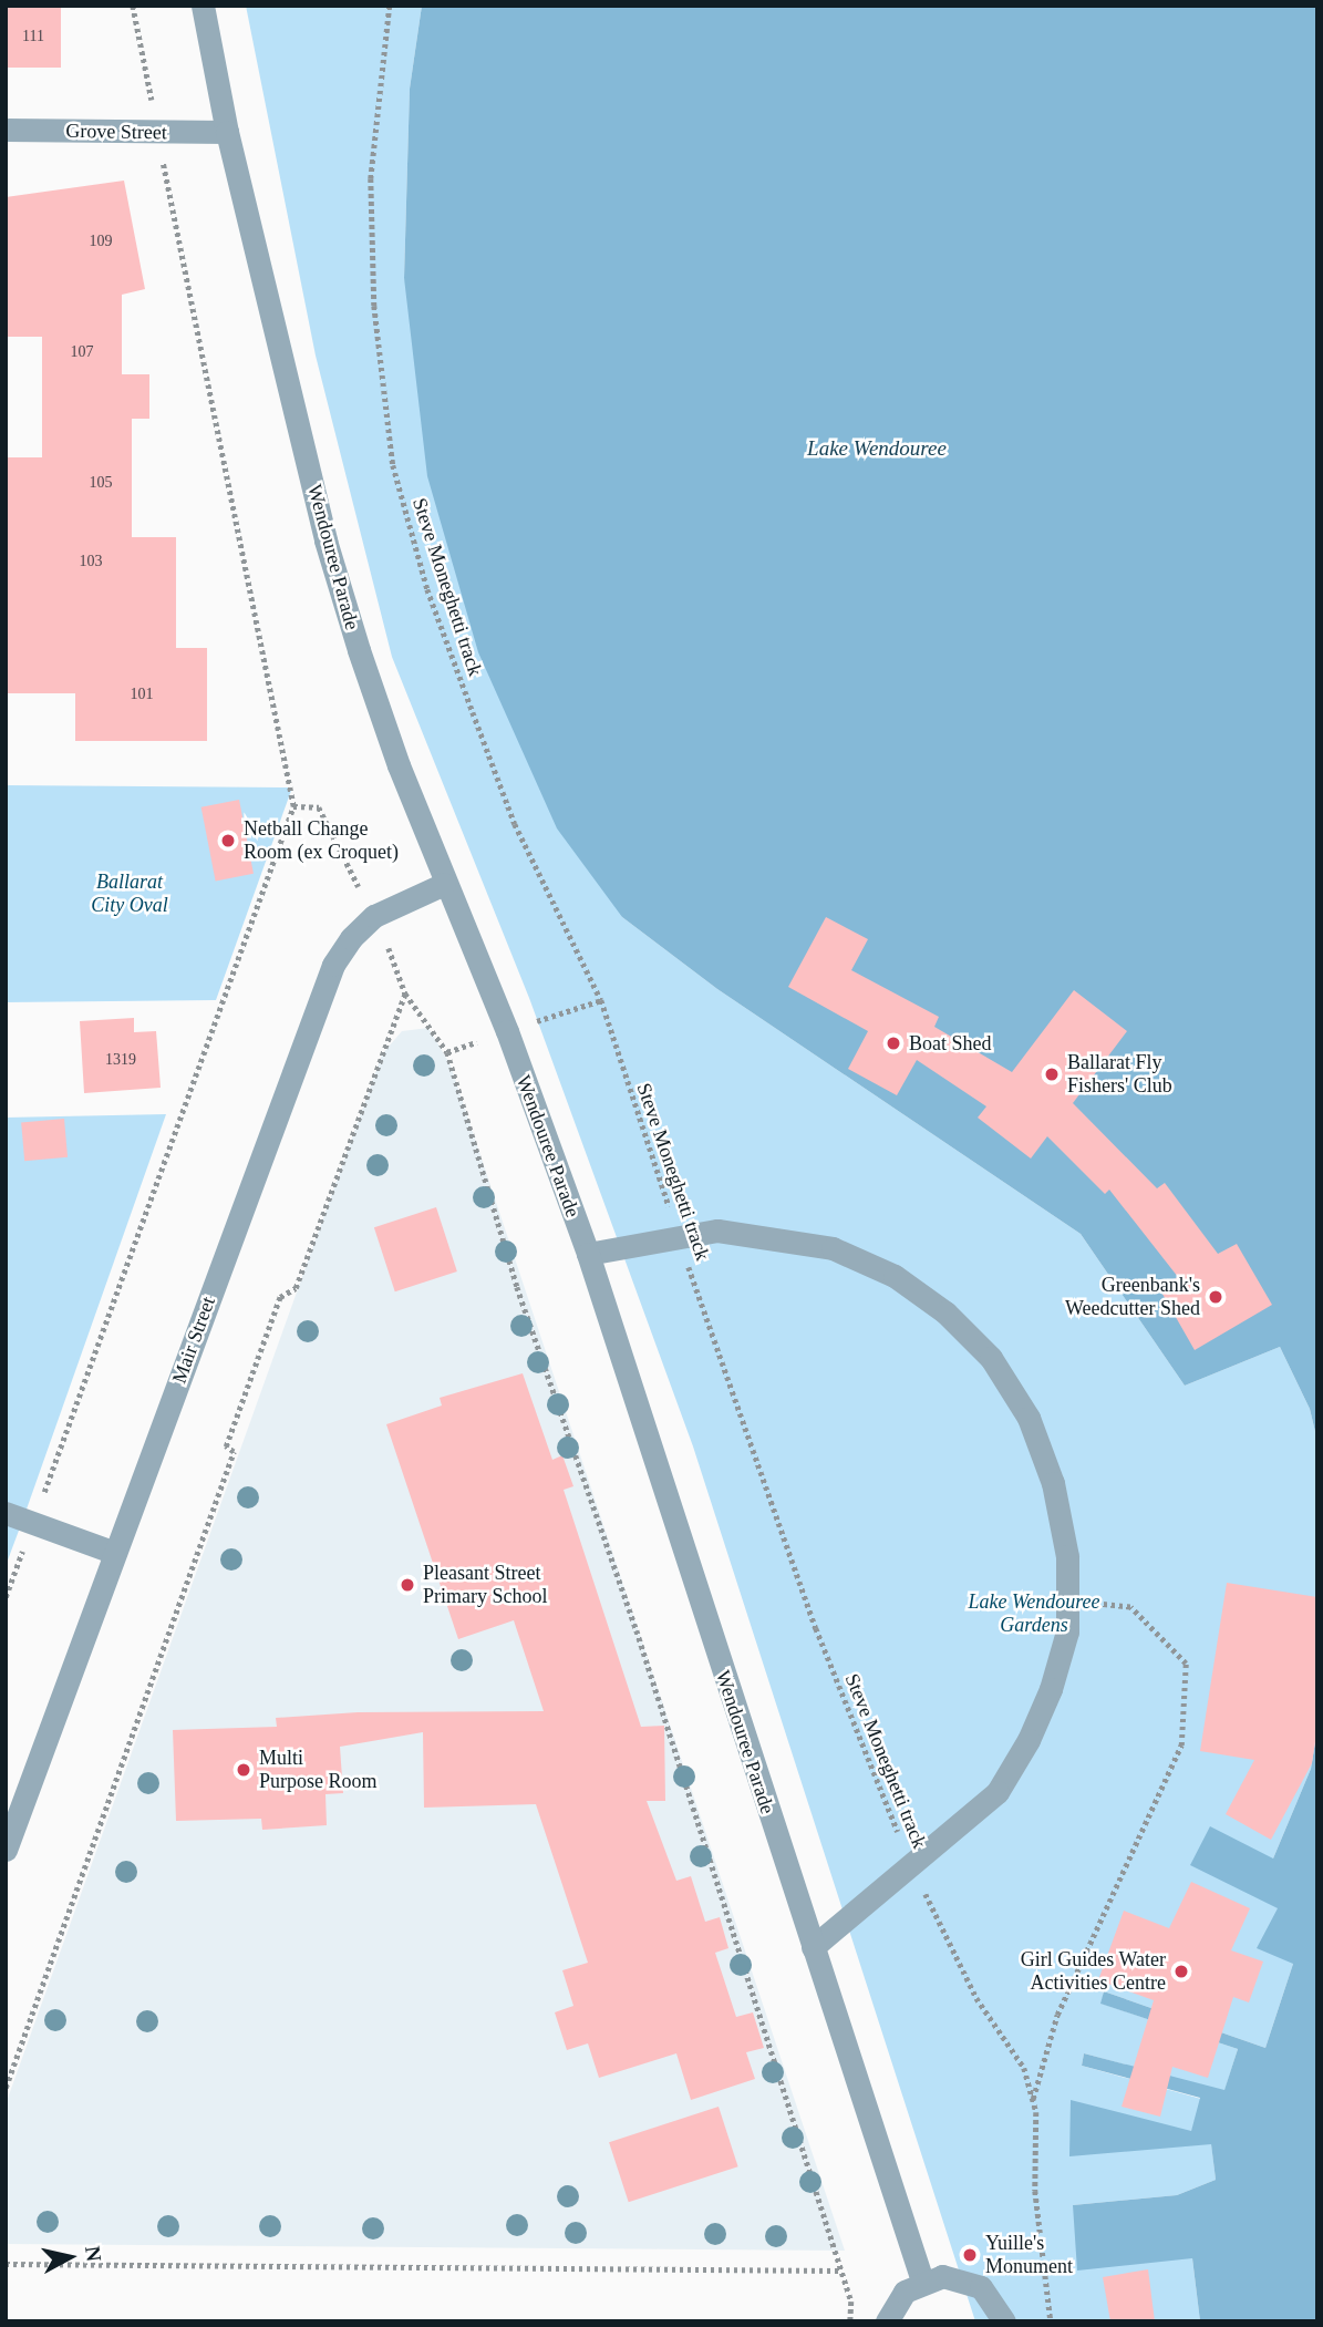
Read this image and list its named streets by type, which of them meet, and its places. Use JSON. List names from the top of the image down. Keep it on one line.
{"streets":{"street":["Grove Street","Wendouree Parade","Mair Street"],"path":["Steve Moneghetti track"]},"crossings":[["Grove Street","Wendouree Parade"],["Wendouree Parade","Mair Street"]],"water":["Lake Wendouree"],"parks":["Ballarat City Oval","Lake Wendouree Gardens"],"places":["Netball Change Room (ex Croquet)","Boat Shed","Ballarat Fly Fishers' Club","Greenbank's Weedcutter Shed","Pleasant Street Primary School","Multi Purpose Room","Girl Guides Water Activities Centre","Yuille's Monument"],"house_numbers":["111","109","107","105","103","101","1319"],"north":"right"}
